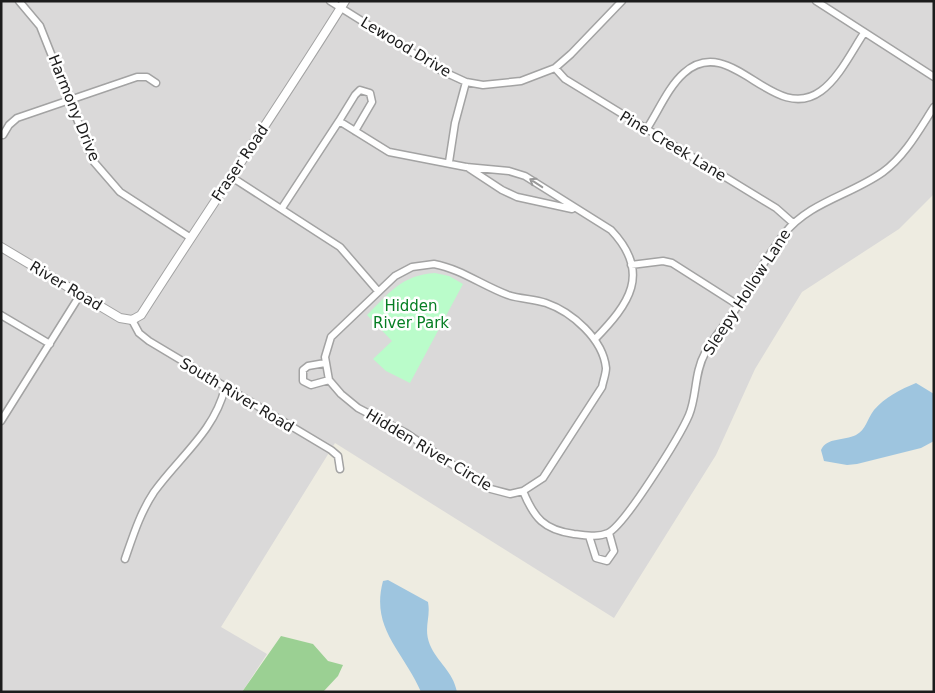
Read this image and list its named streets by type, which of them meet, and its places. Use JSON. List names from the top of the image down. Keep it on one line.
{"streets":{"street":["Lewood Drive","Harmony Drive","Pine Creek Lane","Fraser Road","River Road","Sleepy Hollow Lane","South River Road","Hidden River Circle"]},"crossings":[["Lewood Drive","Pine Creek Lane"],["Lewood Drive","Fraser Road"],["Harmony Drive","Fraser Road"],["Pine Creek Lane","Sleepy Hollow Lane"],["Fraser Road","River Road"],["Fraser Road","South River Road"],["River Road","South River Road"]],"parks":["Hidden River Park"]}
